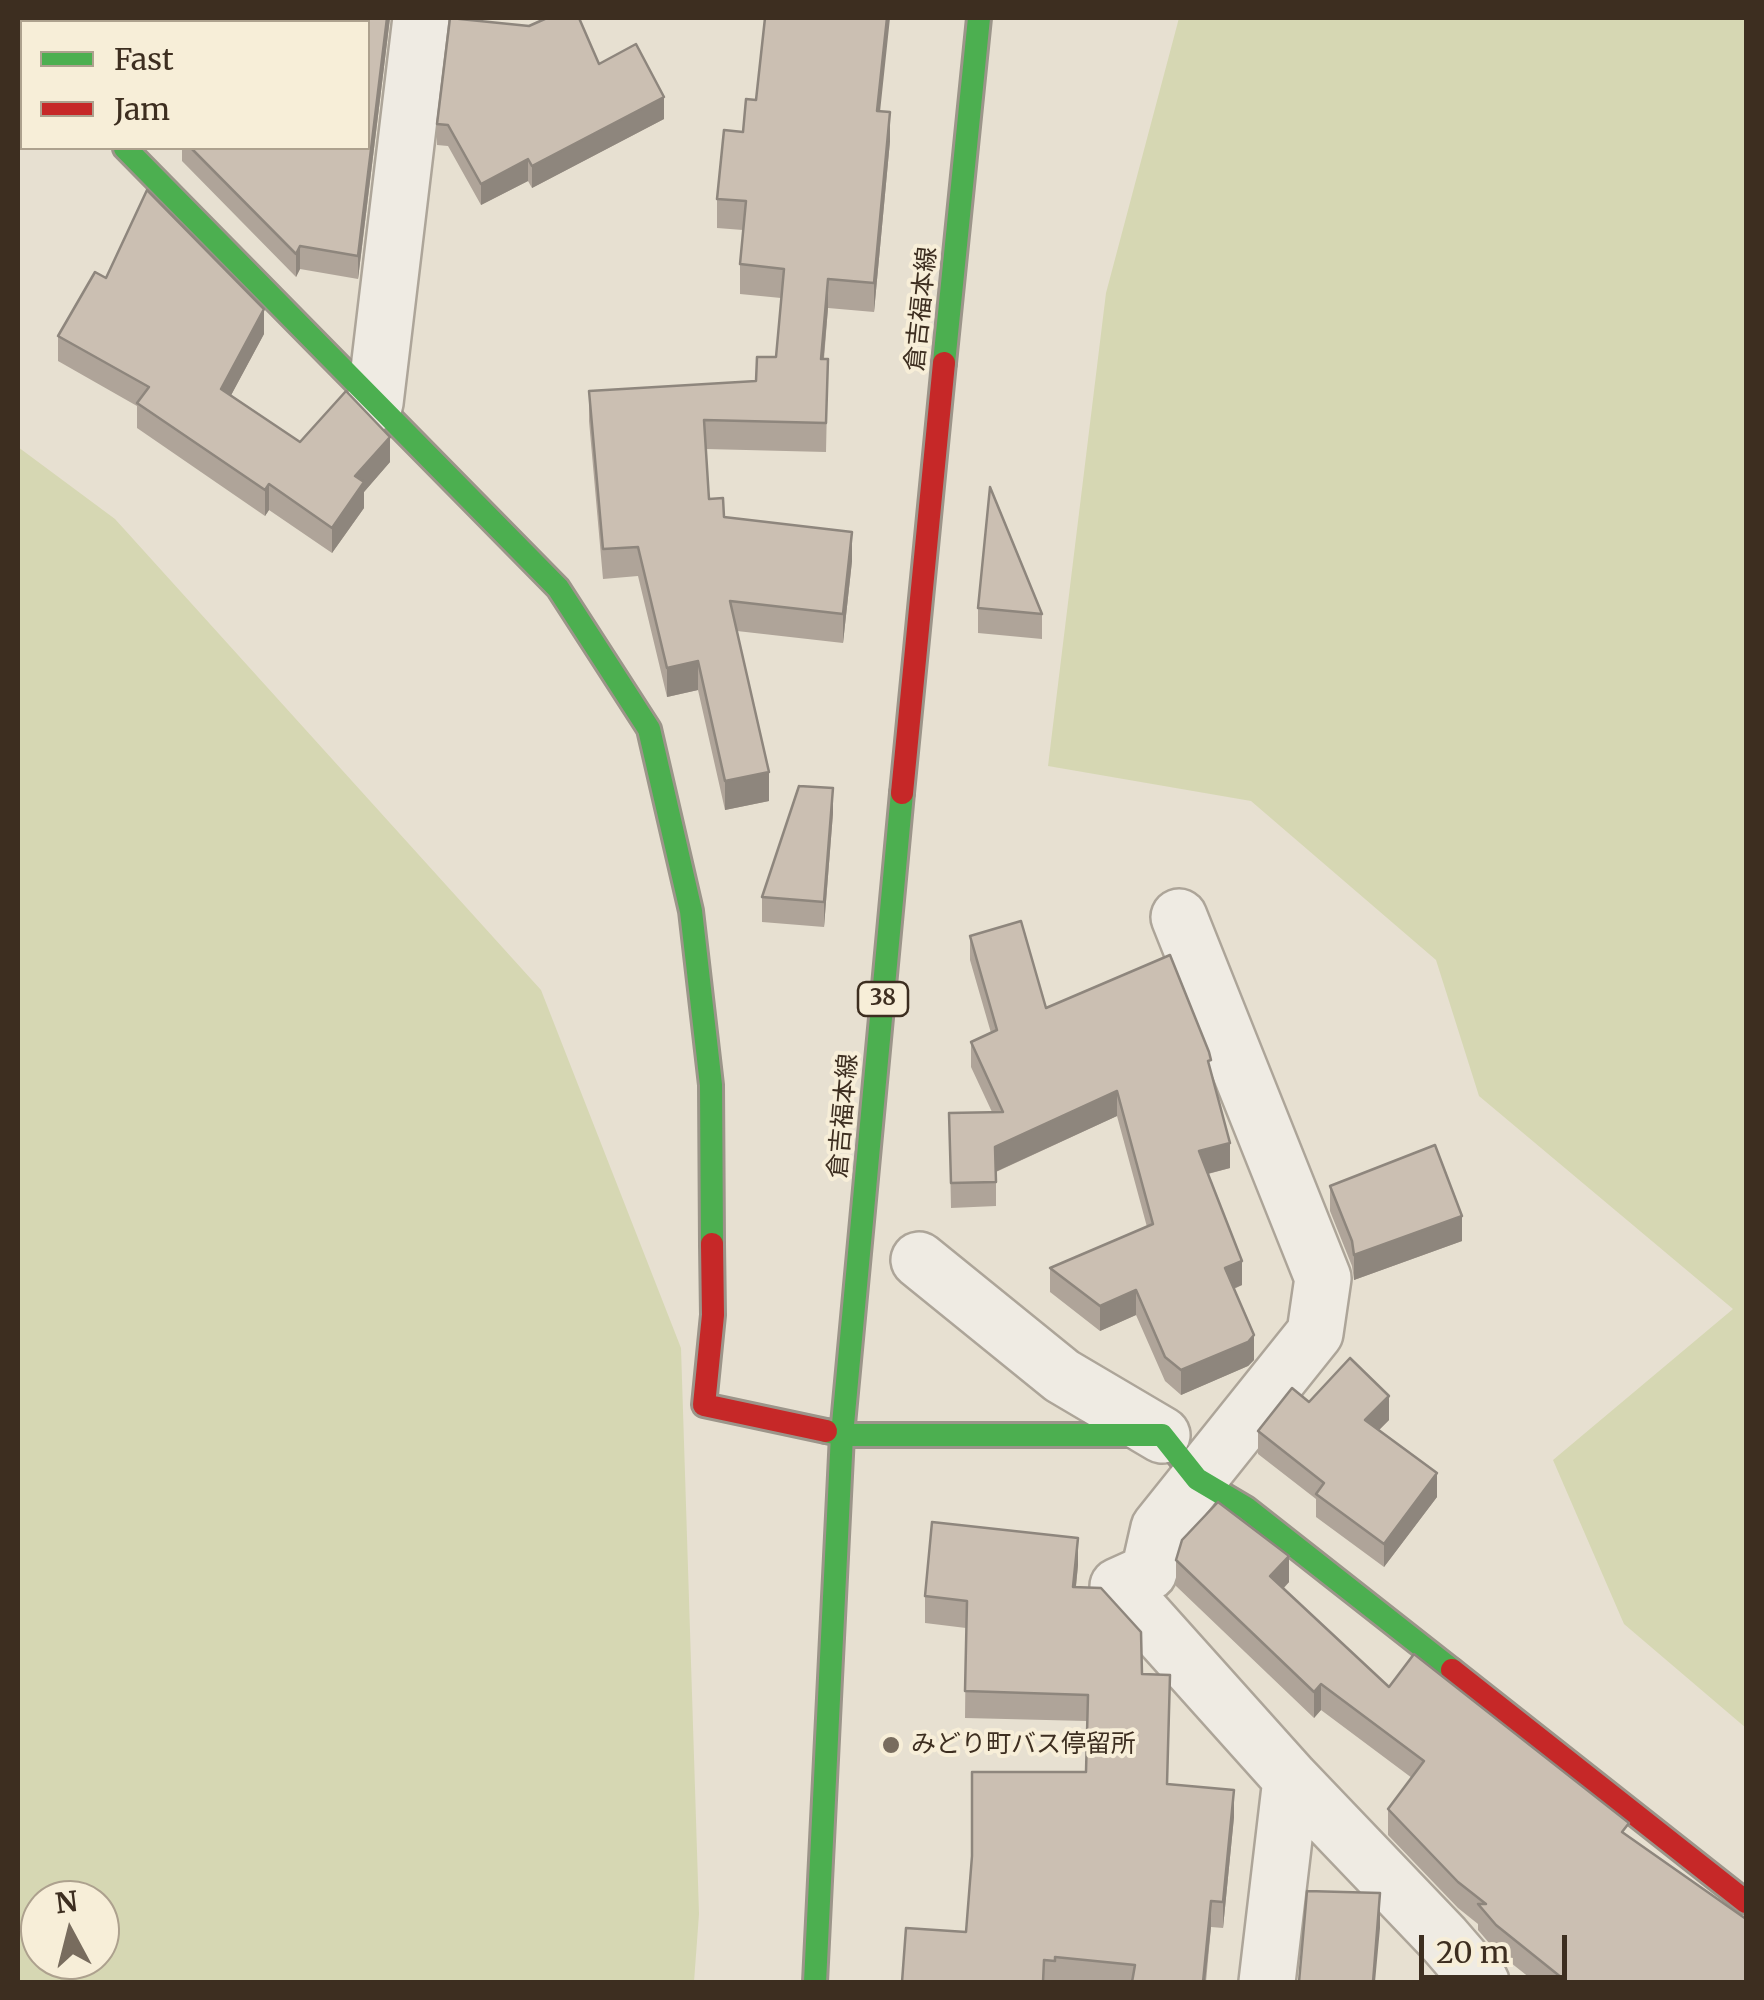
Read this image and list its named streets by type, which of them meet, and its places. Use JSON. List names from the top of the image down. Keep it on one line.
{"streets":{"street":["倉吉福本線","38"]},"places":["みどり町バス停留所"],"legend":["Fast","Jam"],"scale_bar":"20 m","north":"top"}
